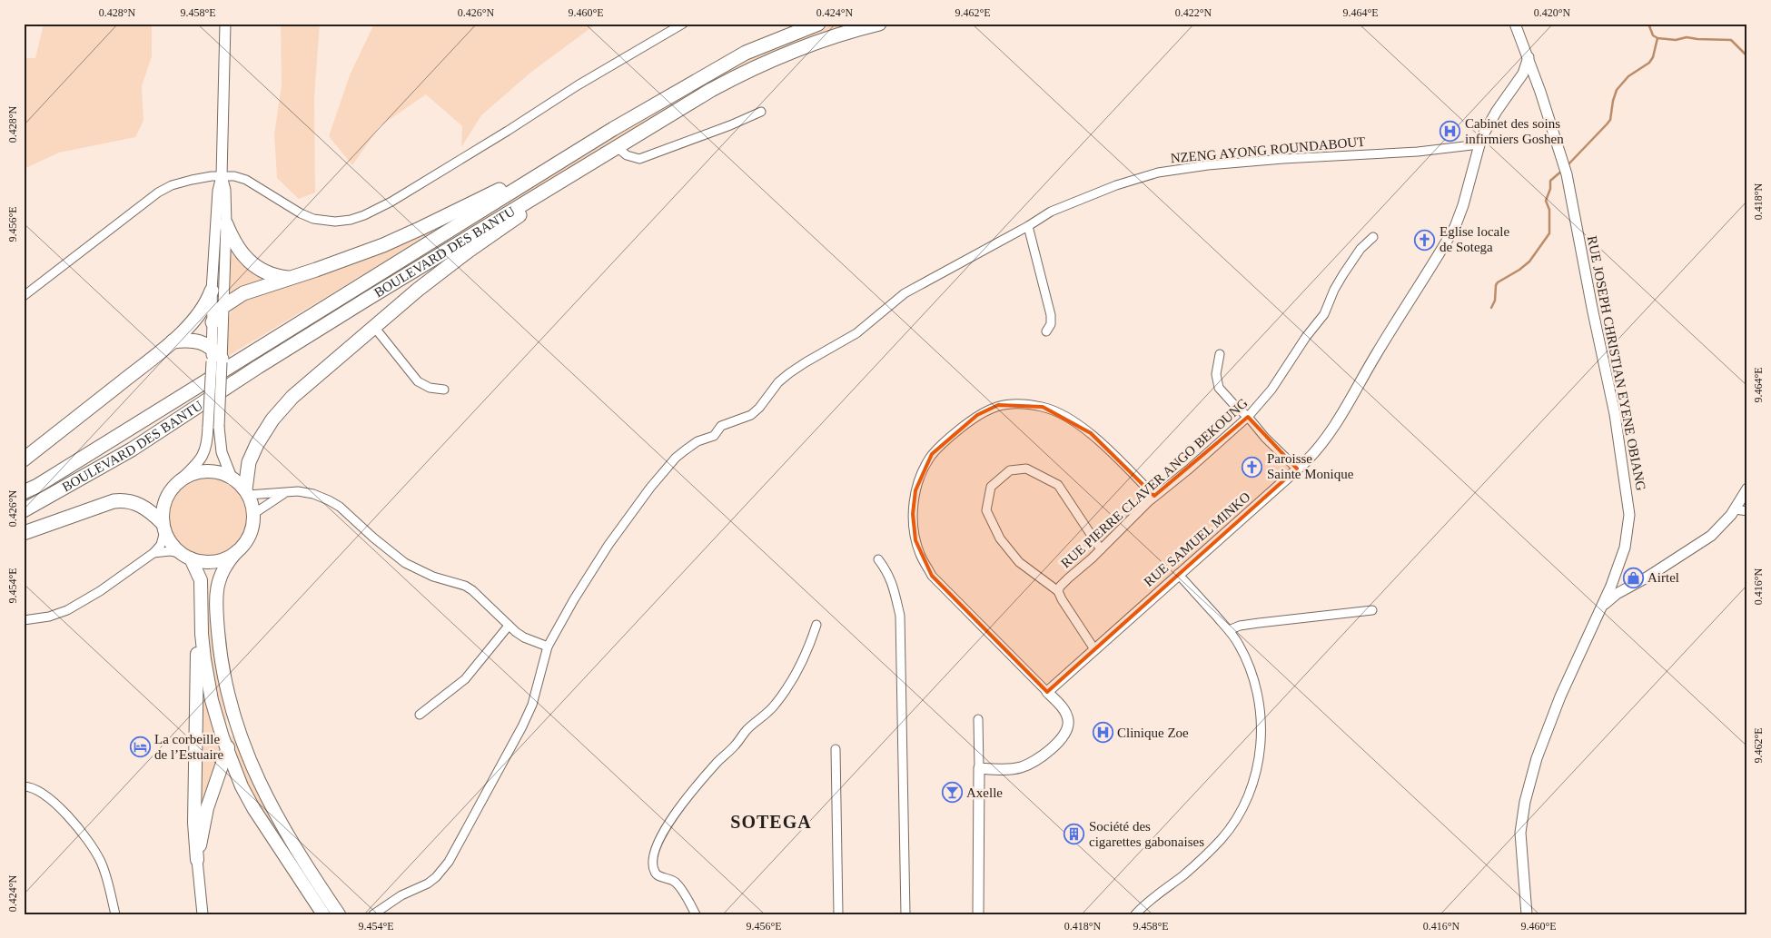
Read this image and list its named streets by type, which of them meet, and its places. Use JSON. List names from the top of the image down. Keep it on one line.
{"streets":{"highway":["BOULEVARD DES BANTU"],"street":["NZENG AYONG ROUNDABOUT","RUE JOSEPH CHRISTIAN EYENE OBIANG","RUE PIERRE CLAVER ANGO BEKOUNG","RUE SAMUEL MINKO"]},"crossings":[["NZENG AYONG ROUNDABOUT","RUE SAMUEL MINKO"],["RUE JOSEPH CHRISTIAN EYENE OBIANG","RUE SAMUEL MINKO"]],"districts":["SOTEGA"],"places":{"hospital":["Cabinet des soins infirmiers Goshen","Clinique Zoe"],"church":["Eglise locale de Sotega","Paroisse Sainte Monique"],"shop":["Airtel"],"hotel":["La corbeille de l’Estuaire"],"bar":["Axelle"],"building":["Société des cigarettes gabonaises"]},"coordinates":["0.428°N","9.458°E","0.426°N","9.460°E","0.424°N","9.462°E","0.422°N","9.464°E","0.420°N","0.418°N","9.456°E","9.454°E","0.416°N"]}
